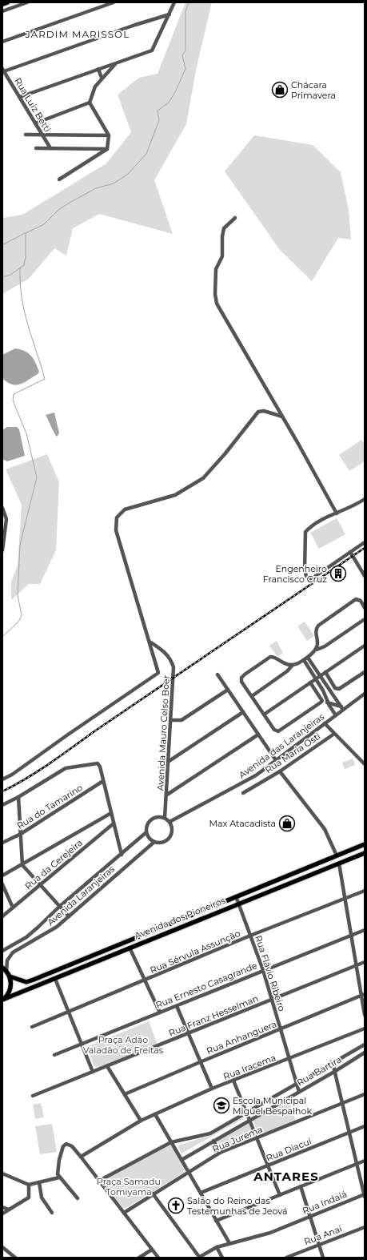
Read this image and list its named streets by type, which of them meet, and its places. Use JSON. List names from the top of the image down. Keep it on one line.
{"streets":{"main road":["Avenida dos Pioneiros"],"street":["Rua Luiz Betti","Avenida Mauro Celso Boer","Avenida das Laranjeiras","Rua Maria Osti","Rua do Tamarino","Rua da Cerejeira","Avenida Laranjeiras","Rua Sérvula Assunção","Rua Flávio Ribeiro","Rua Ernesto Casagrande","Rua Franz Hesselman","Rua Anhanguera","Rua Iracema","Rua Bartira","Rua Jurema","Rua Diacuí","Rua Indaiá","Rua Anaí"]},"crossings":[["Avenida Mauro Celso Boer","Avenida das Laranjeiras"],["Avenida Mauro Celso Boer","Avenida Laranjeiras"],["Avenida das Laranjeiras","Avenida Laranjeiras"],["Avenida dos Pioneiros","Rua Flávio Ribeiro"],["Rua Sérvula Assunção","Rua Flávio Ribeiro"],["Rua Flávio Ribeiro","Rua Ernesto Casagrande"],["Rua Flávio Ribeiro","Rua Franz Hesselman"],["Rua Flávio Ribeiro","Rua Anhanguera"],["Rua Flávio Ribeiro","Rua Iracema"],["Rua Flávio Ribeiro","Rua Bartira"]],"districts":["JARDIM MARISSOL","ANTARES"],"parks":["Praça Adão Valadão de Freitas","Praça Samadu Tomiyama"],"places":{"shop":["Chácara Primavera","Max Atacadista"],"building":["Engenheiro Francisco Cruz"],"school or university":["Escola Municipal Miguel Bespalhok"],"church":["Salão do Reino das Testemunhas de Jeová"]}}
